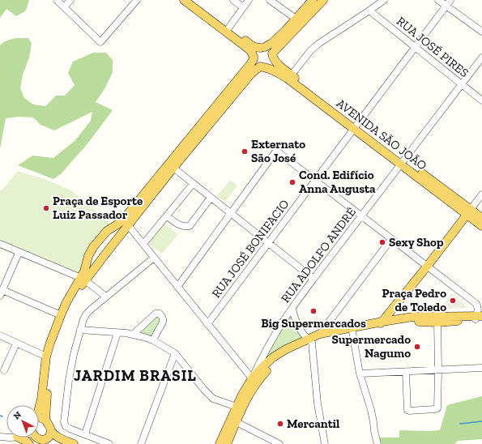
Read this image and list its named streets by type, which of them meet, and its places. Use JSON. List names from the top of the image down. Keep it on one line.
{"streets":{"main road":["AVENIDA SÃO JOÃO"],"street":["RUA JOSÉ PIRES","RUA JOSÉ BONIFACIO","RUA ADOLFO ANDRÉ"]},"crossings":[["RUA JOSÉ PIRES","RUA JOSÉ BONIFACIO"],["RUA JOSÉ PIRES","RUA ADOLFO ANDRÉ"],["AVENIDA SÃO JOÃO","RUA JOSÉ BONIFACIO"],["AVENIDA SÃO JOÃO","RUA ADOLFO ANDRÉ"]],"districts":["JARDIM BRASIL"],"places":["Externato São José","Cond. Edifício Anna Augusta","Praça de Esporte Luiz Passador","Sexy Shop","Praça Pedro de Toledo","Big Supermercados","Supermercado Nagumo","Mercantil"],"north":"top left"}
